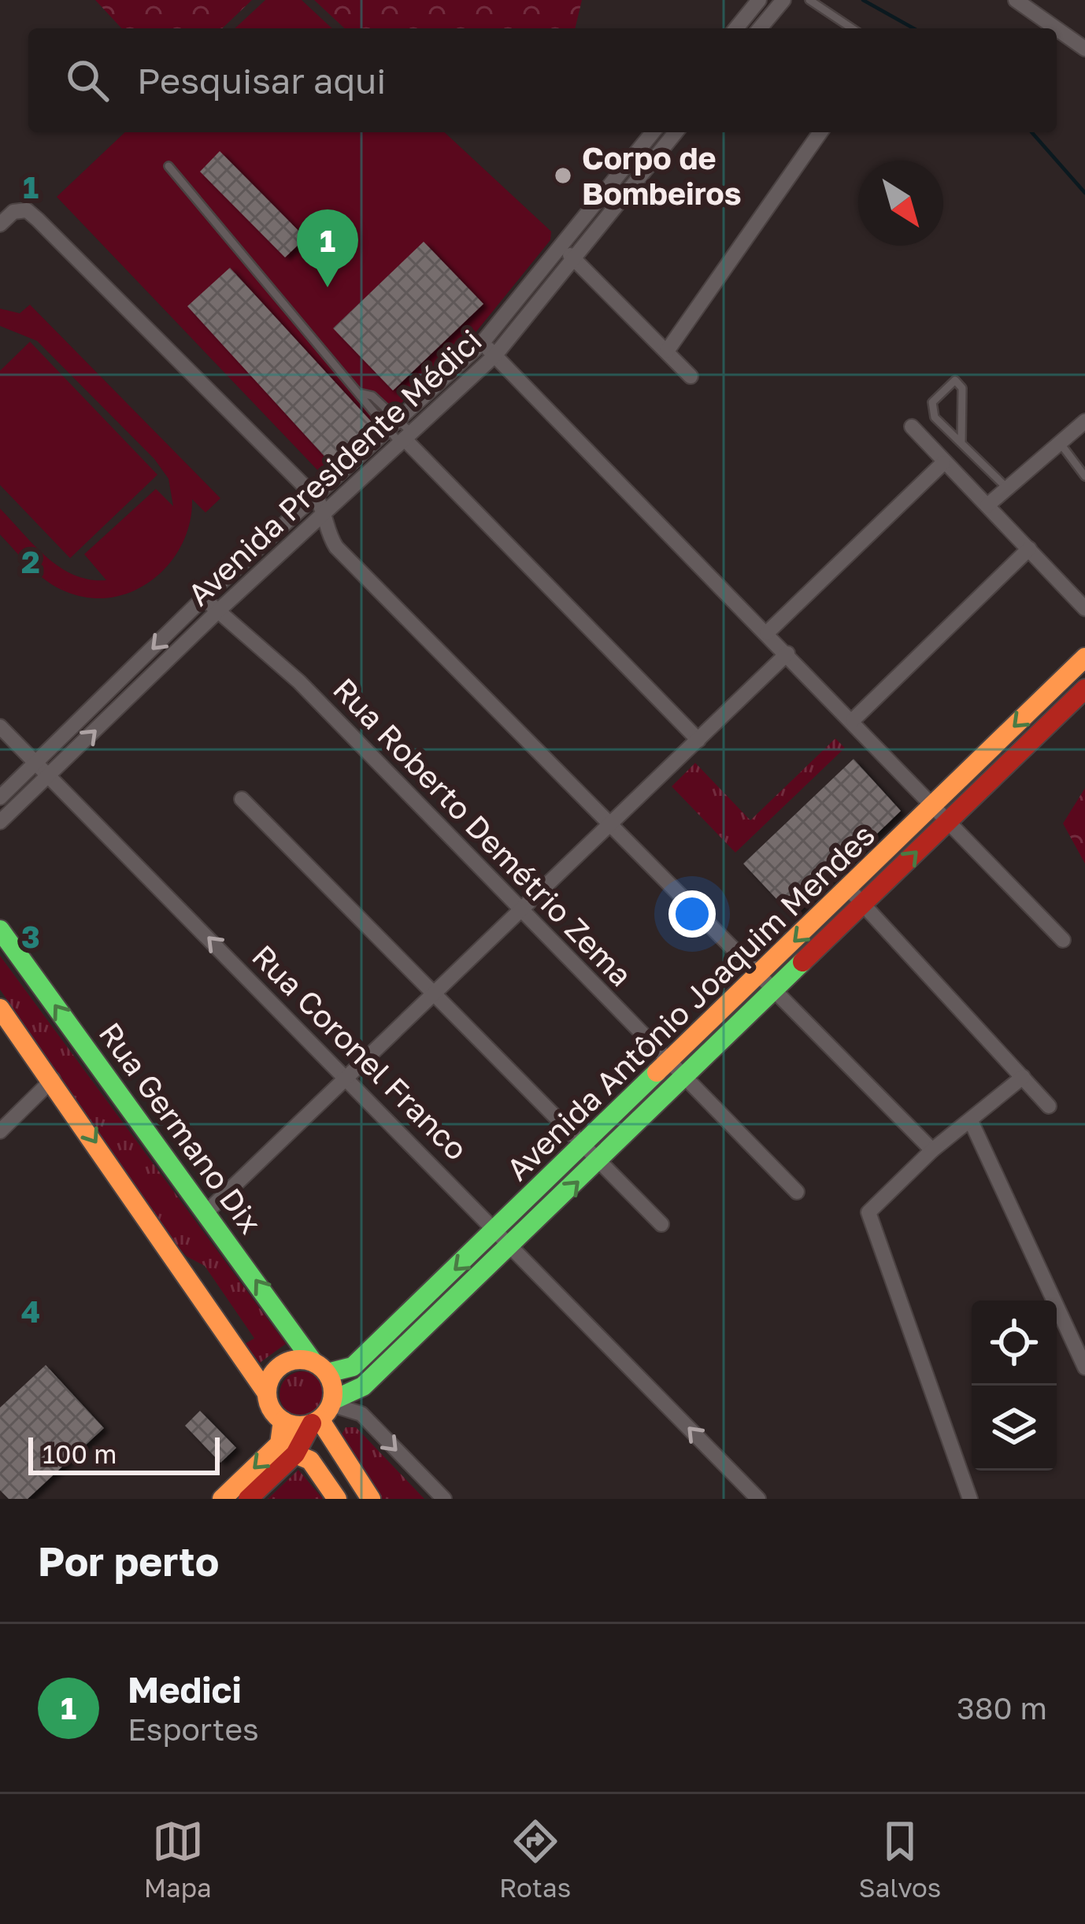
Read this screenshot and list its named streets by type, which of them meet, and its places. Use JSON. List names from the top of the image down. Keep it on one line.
{"streets":{"main road":["Avenida Antônio Joaquim Mendes","Rua Germano Dix"],"street":["Avenida Presidente Médici","Rua Roberto Demétrio Zema","Rua Coronel Franco"]},"crossings":[["Avenida Presidente Médici","Rua Roberto Demétrio Zema"],["Avenida Presidente Médici","Rua Coronel Franco"],["Rua Roberto Demétrio Zema","Avenida Antônio Joaquim Mendes"],["Avenida Antônio Joaquim Mendes","Rua Coronel Franco"],["Avenida Antônio Joaquim Mendes","Rua Germano Dix"]],"places":["Corpo de Bombeiros"],"scale_bar":"100 m","north":"bottom right","page":{"search":"Pesquisar aqui","pins":"1","scale":"100 m","heading":"Por perto","list":[{"mark":"1","name":"Medici","note":"Esportes","value":"380 m"}],"nav":["Mapa","Rotas","Salvos"]},"grid":{"rows":["1","2","3","4"]}}
